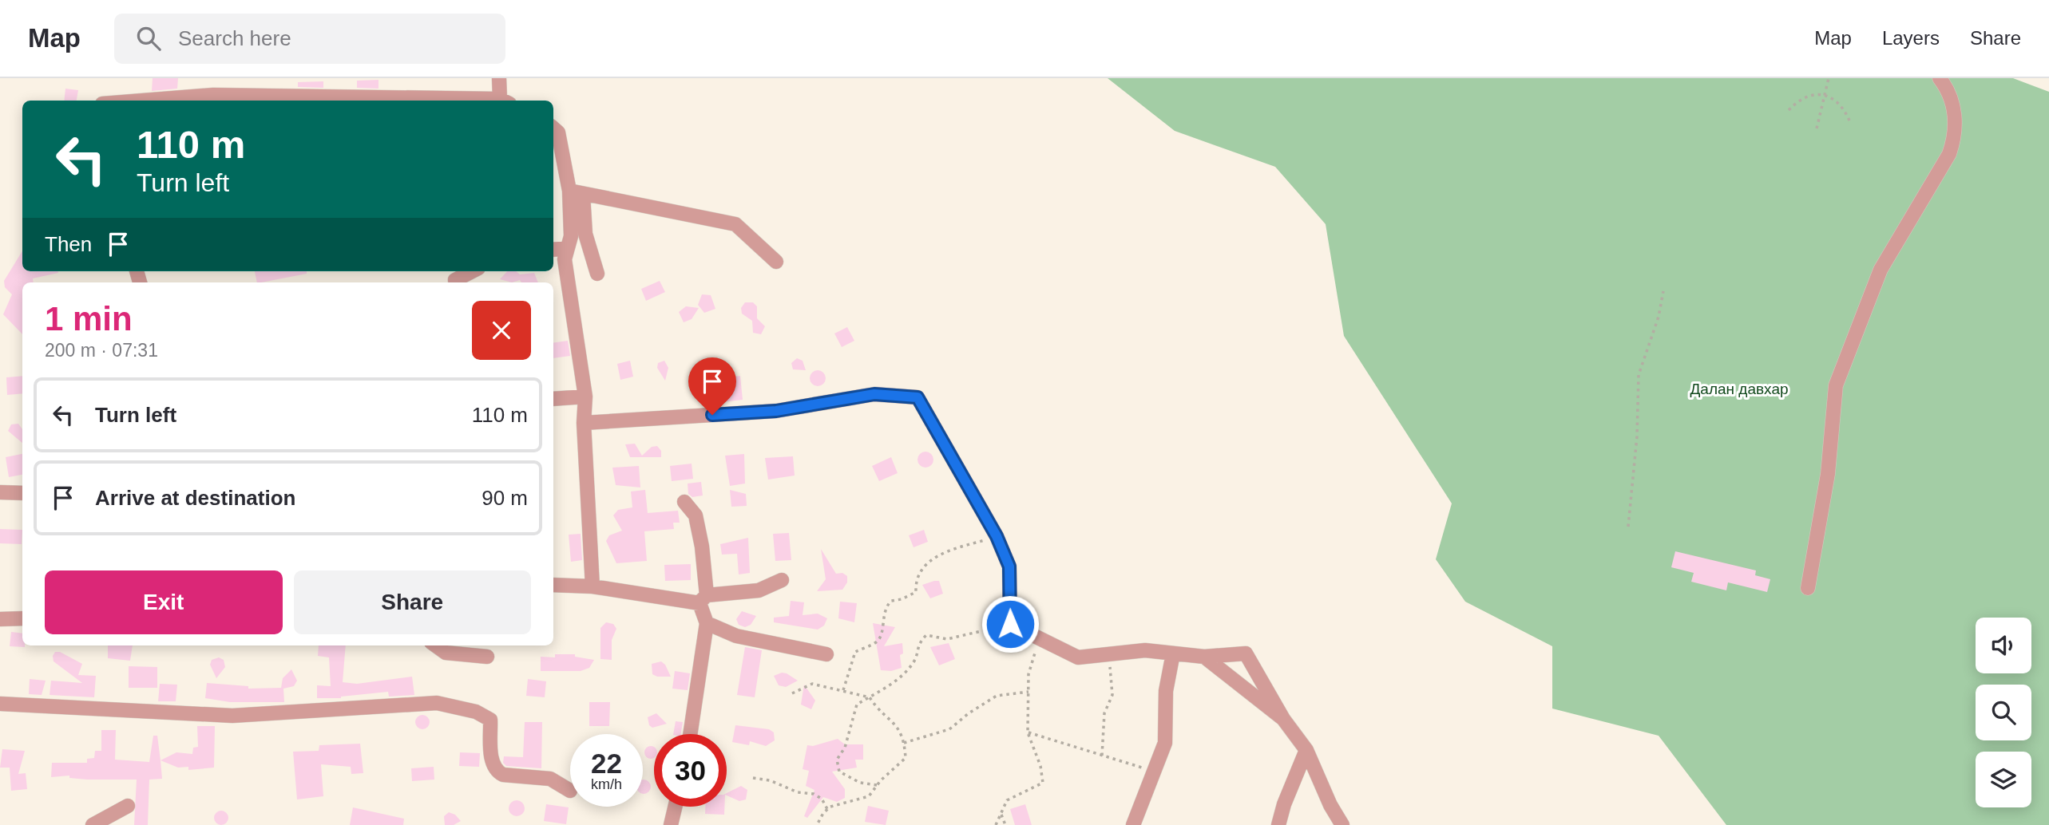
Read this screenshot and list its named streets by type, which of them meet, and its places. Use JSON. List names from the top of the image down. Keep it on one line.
{"parks":["Далан давхар"],"page":{"header":"Map","search":"Search here","nav":["Map","Layers","Share"],"turn":["110 m","Turn left"],"then":"Then","heading":["1 min","200 m · 07:31"],"list":[{"name":"Turn left","value":"110 m"},{"name":"Arrive at destination","value":"90 m"}],"buttons":["Exit","Share"],"speed":"22 km/h","limit":"30"}}
